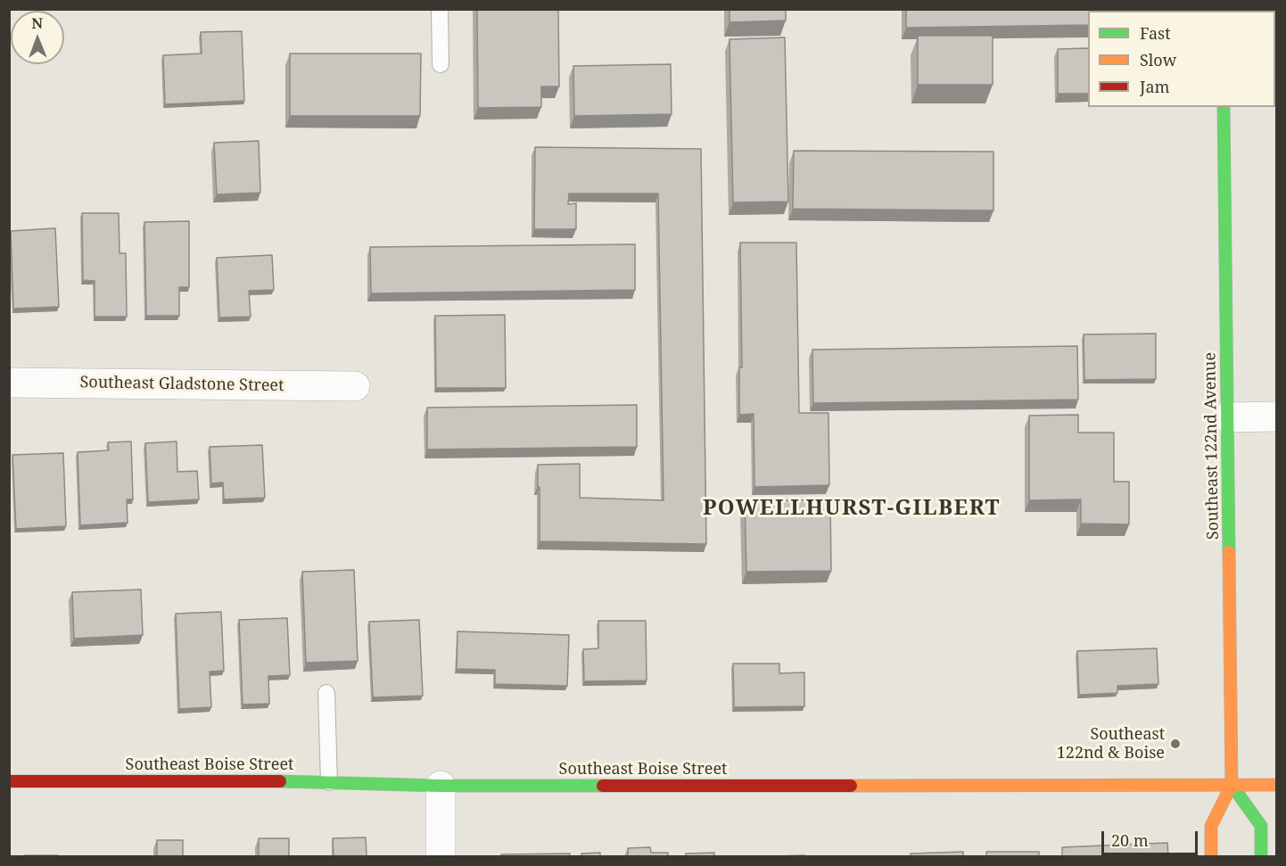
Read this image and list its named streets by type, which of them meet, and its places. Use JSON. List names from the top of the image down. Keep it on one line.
{"streets":{"street":["Southeast Gladstone Street","Southeast 122nd Avenue","Southeast Boise Street"]},"crossings":[["Southeast 122nd Avenue","Southeast Boise Street"]],"districts":["POWELLHURST-GILBERT"],"places":["Southeast 122nd & Boise"],"legend":["Fast","Slow","Jam"],"scale_bar":"20 m","north":"top"}
